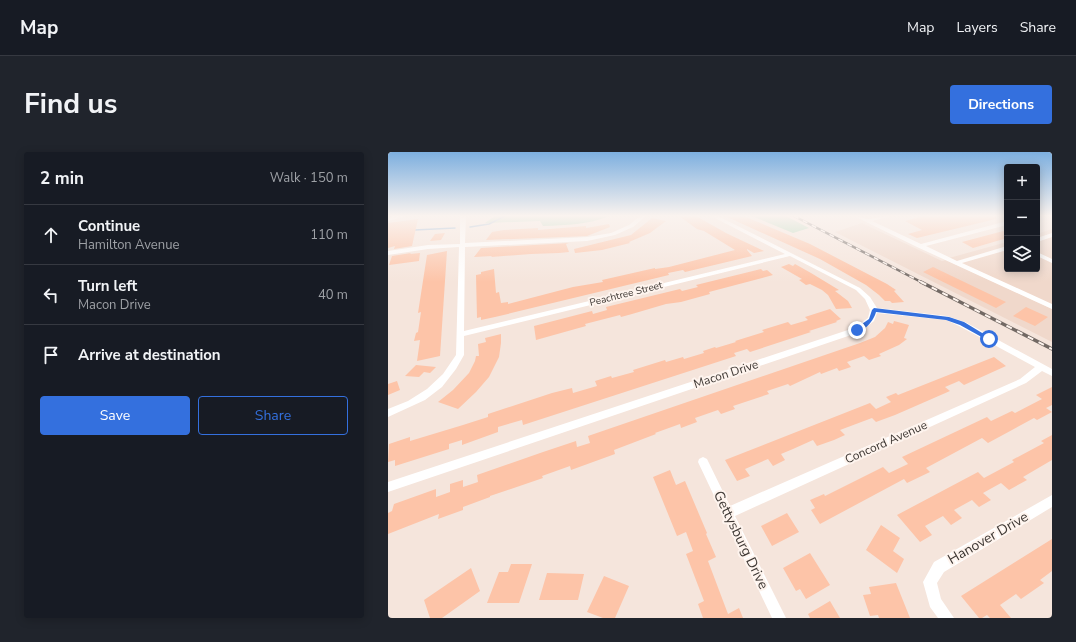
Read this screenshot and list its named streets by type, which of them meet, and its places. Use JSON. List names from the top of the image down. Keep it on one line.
{"streets":{"street":["Peachtree Street","Macon Drive","Concord Avenue","Hanover Drive","Gettysburg Drive"]},"crossings":[["Concord Avenue","Gettysburg Drive"]],"page":{"header":"Map","nav":["Map","Layers","Share"],"title":"Find us","buttons":["Directions",["Save","Share"]],"heading":["2 min","Walk · 150 m"],"map_buttons":["+","−"],"list":[["Continue","Hamilton Avenue","110 m"],["Turn left","Macon Drive","40 m"],"Arrive at destination"]}}
